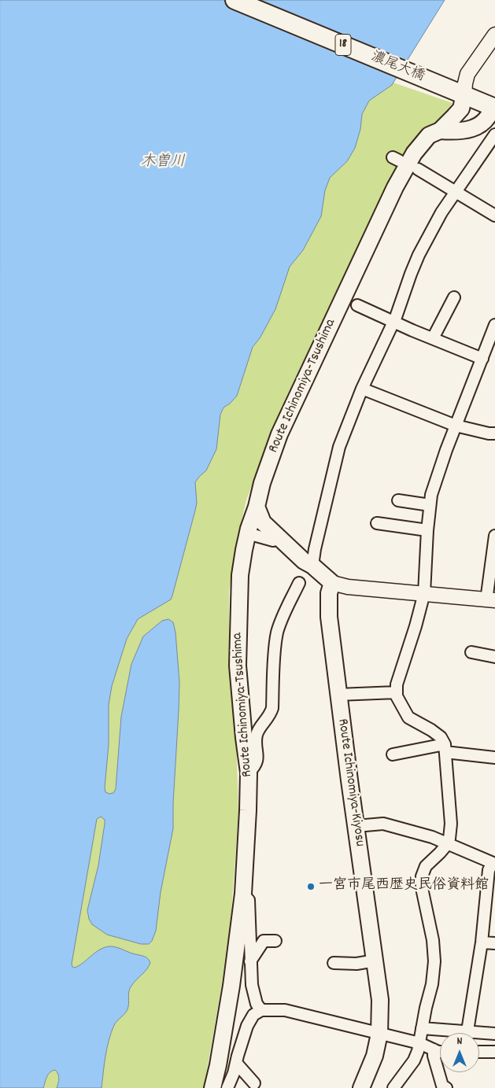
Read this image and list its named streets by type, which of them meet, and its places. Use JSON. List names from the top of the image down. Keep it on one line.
{"streets":{"main road":["18","濃尾大橋","Route Ichinomiya-Tsushima","Route Ichinomiya-Kiyosu"]},"crossings":[["18","濃尾大橋"],["18","Route Ichinomiya-Tsushima"],["濃尾大橋","Route Ichinomiya-Tsushima"]],"water":["木曽川"],"places":["一宮市尾西歴史民俗資料館"],"north":"top"}
